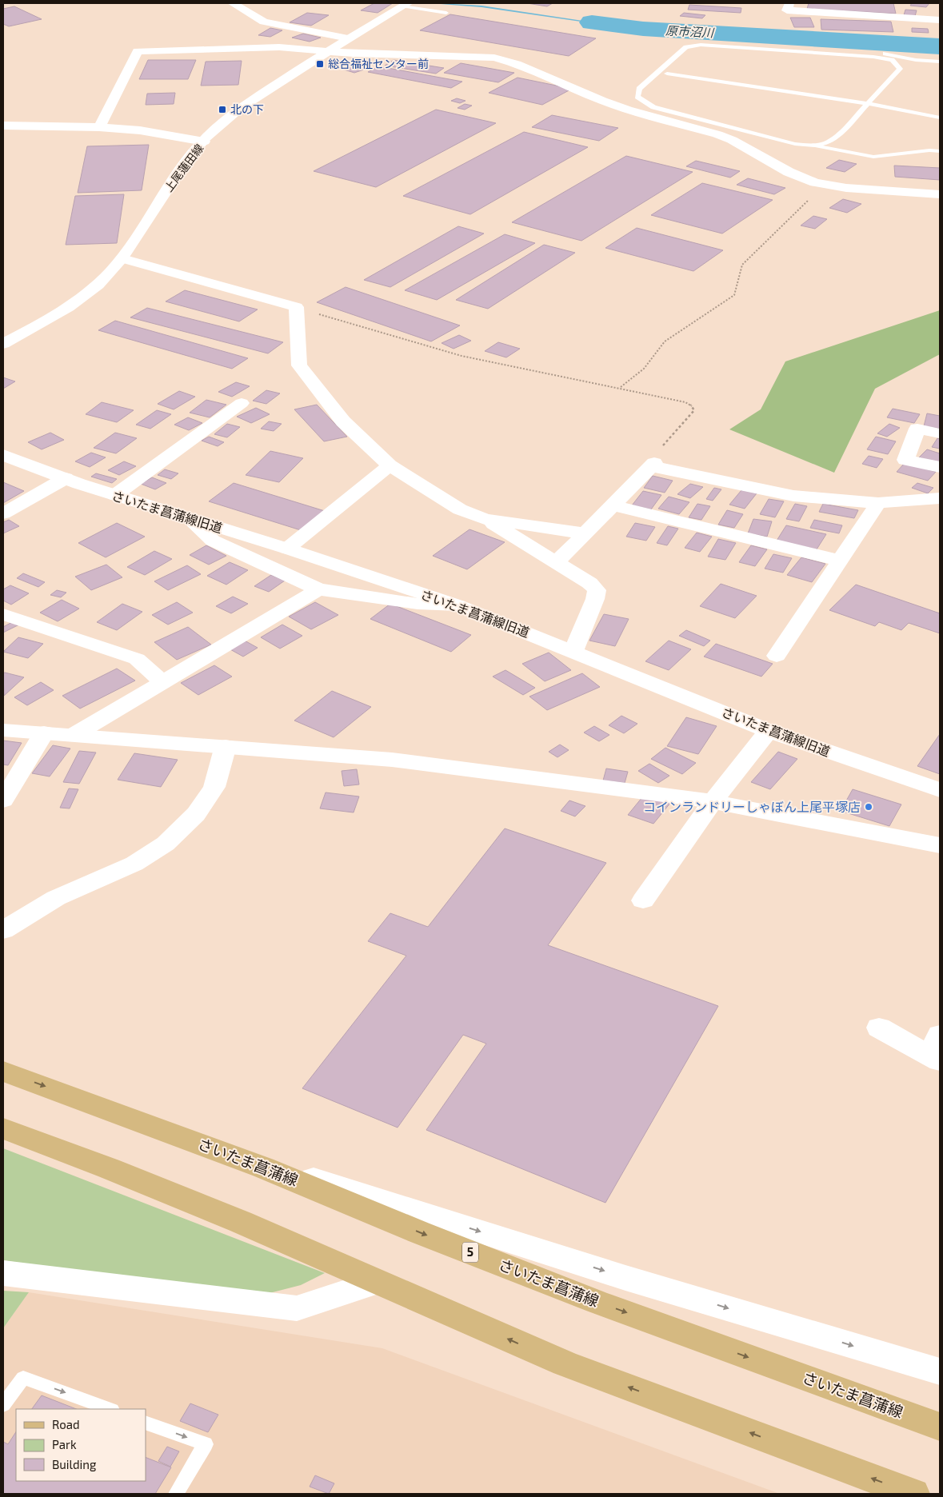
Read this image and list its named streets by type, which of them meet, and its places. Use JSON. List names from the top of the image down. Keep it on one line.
{"streets":{"main road":["さいたま菖蒲線","5"],"street":["上尾蓮田線","さいたま菖蒲線旧道"]},"water":["原市沼川"],"places":{"transit":["総合福祉センター前","北の下"],"other":["コインランドリーしゃぼん上尾平塚店"]},"legend":["Road","Park","Building"]}
